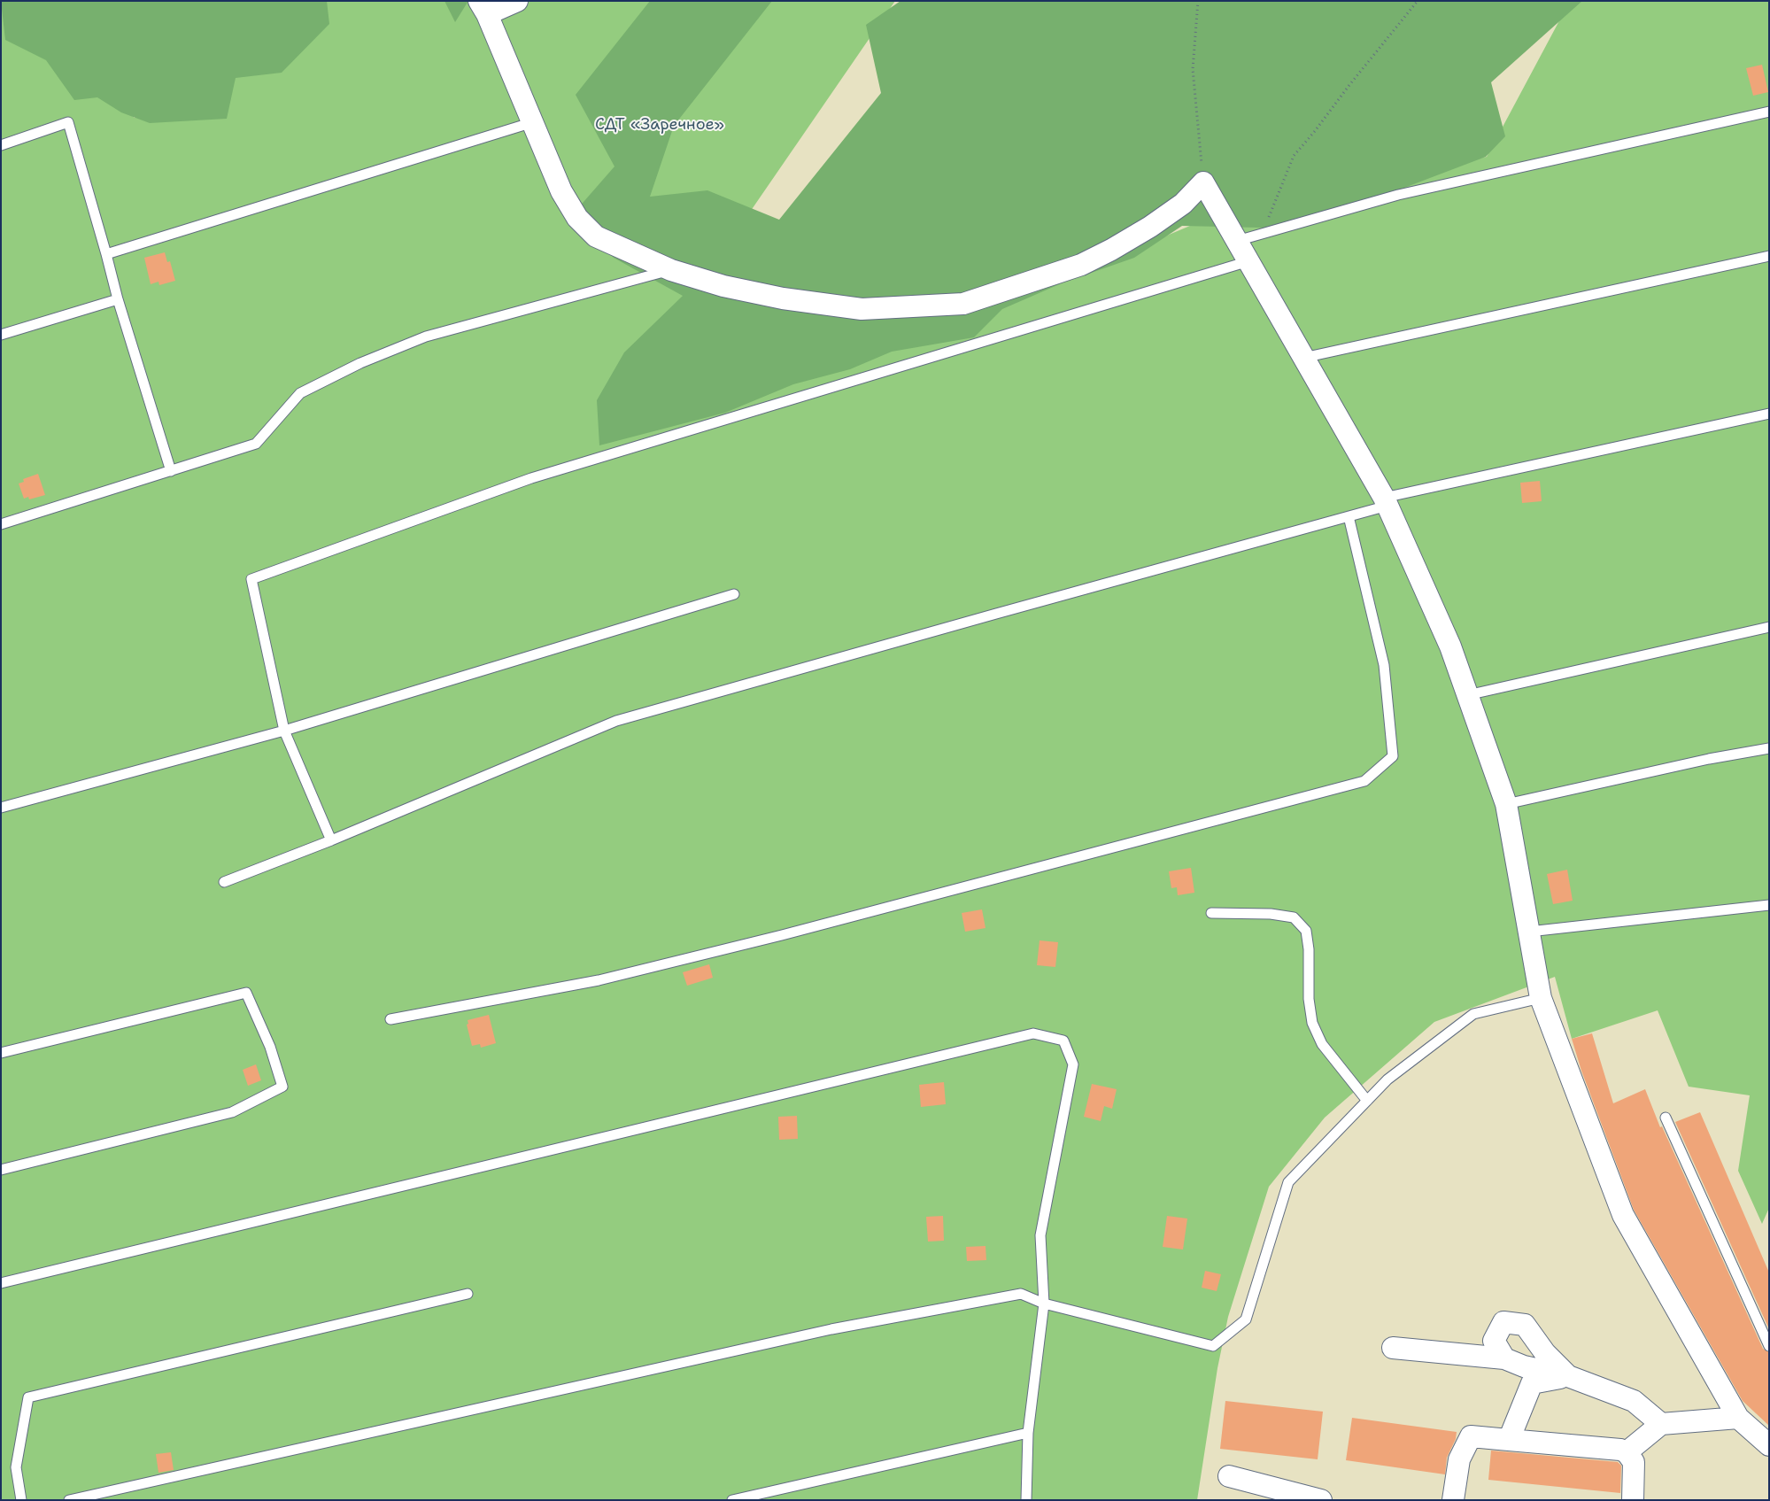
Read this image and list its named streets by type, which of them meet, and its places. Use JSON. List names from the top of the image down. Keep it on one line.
{"parks":["СДТ «Заречное»"]}
